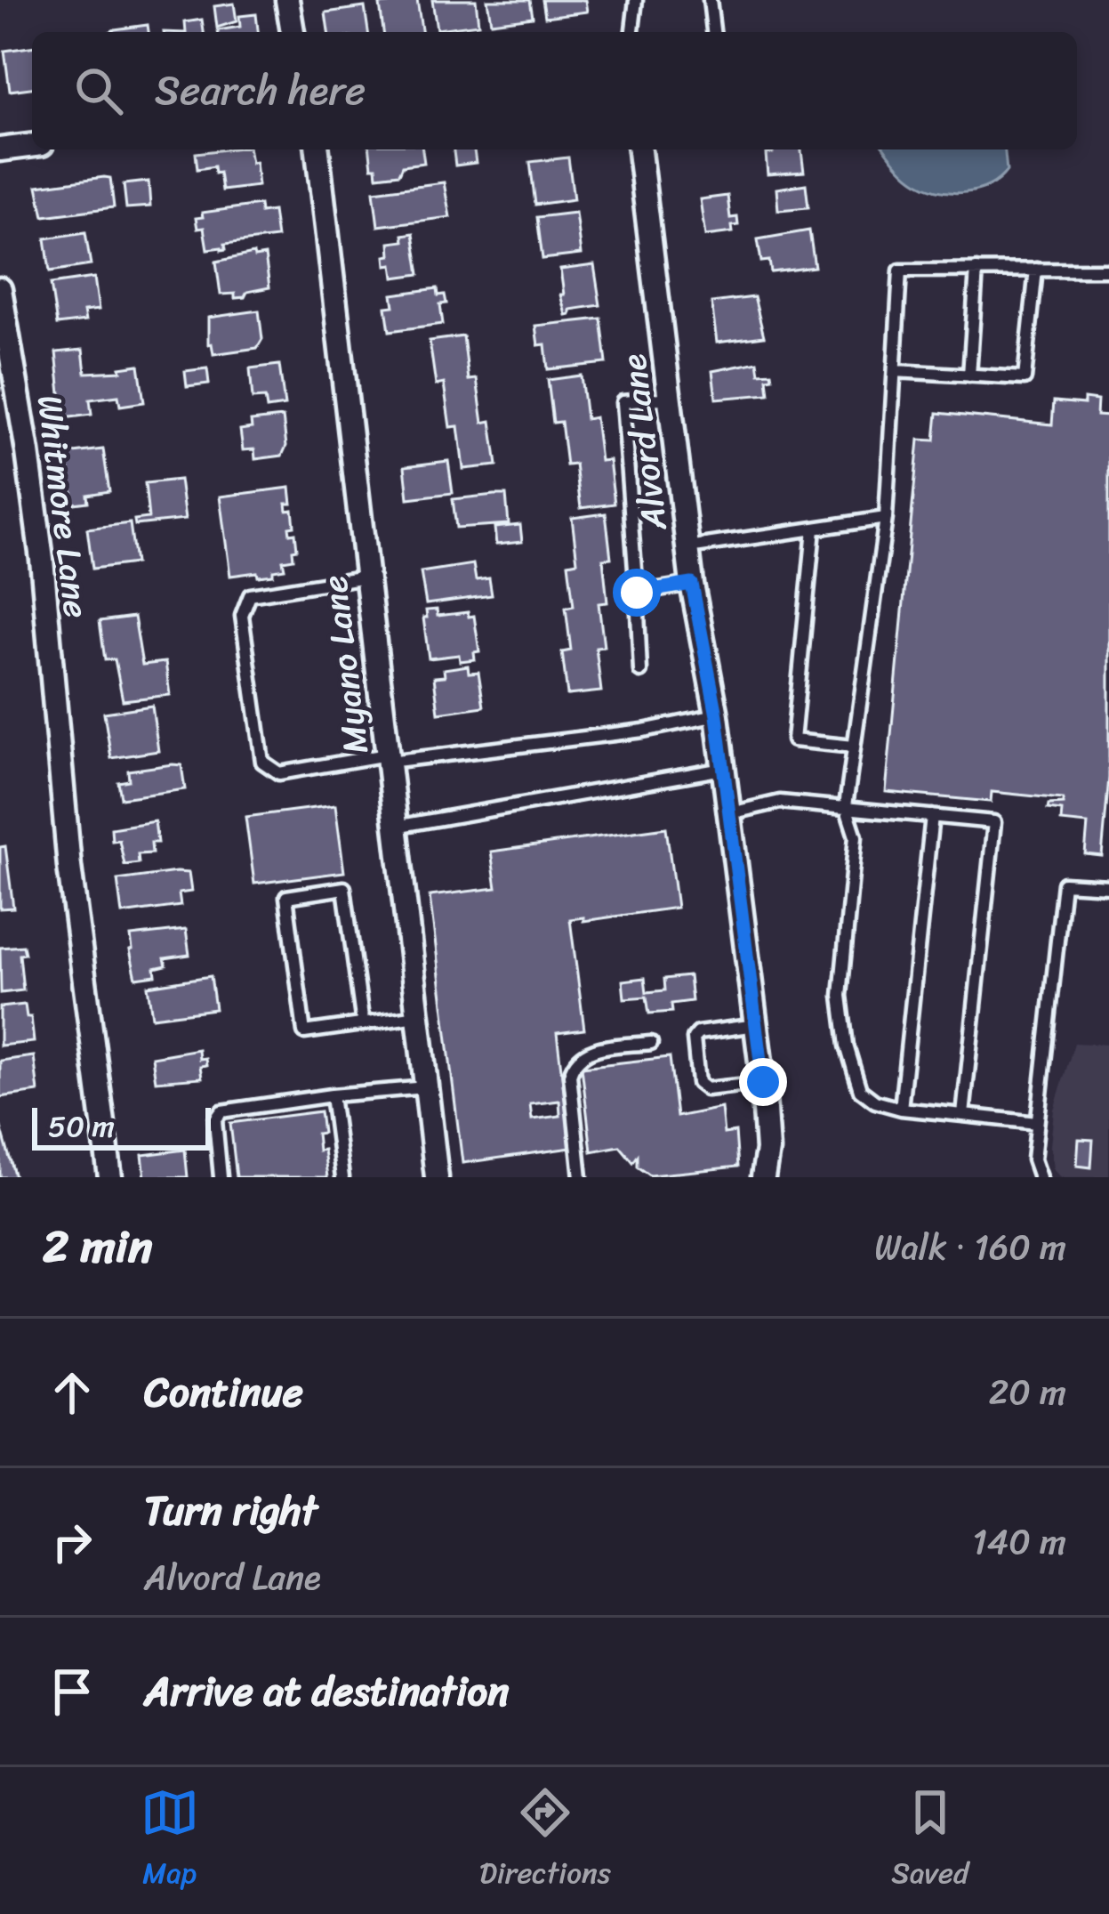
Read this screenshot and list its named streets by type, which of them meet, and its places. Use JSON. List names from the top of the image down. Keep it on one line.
{"streets":{"street":["Alvord Lane","Whitmore Lane","Myano Lane"]},"scale_bar":"50 m","page":{"search":"Search here","scale":"50 m","heading":["2 min","Walk · 160 m"],"list":[["Continue","20 m"],["Turn right","Alvord Lane","140 m"],"Arrive at destination"],"nav":["Map","Directions","Saved"]}}
